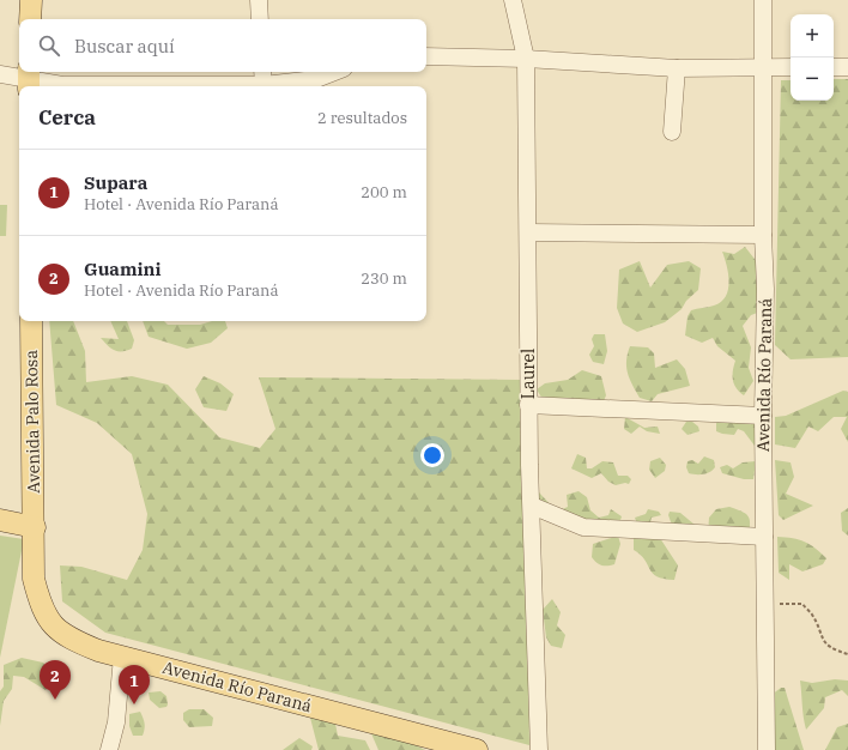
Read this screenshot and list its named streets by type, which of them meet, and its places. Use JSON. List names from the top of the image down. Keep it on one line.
{"streets":{"main road":["Avenida Río Paraná","Avenida Palo Rosa"],"street":["Laurel"]},"crossings":[["Avenida Río Paraná","Avenida Palo Rosa"]],"page":{"map_buttons":["+","−"],"search":"Buscar aquí","heading":["Cerca","2 resultados"],"list":[{"mark":"1","name":"Supara","note":"Hotel · Avenida Río Paraná","value":"200 m"},{"mark":"2","name":"Guamini","note":"Hotel · Avenida Río Paraná","value":"230 m"}],"pins":["2","1"]}}
